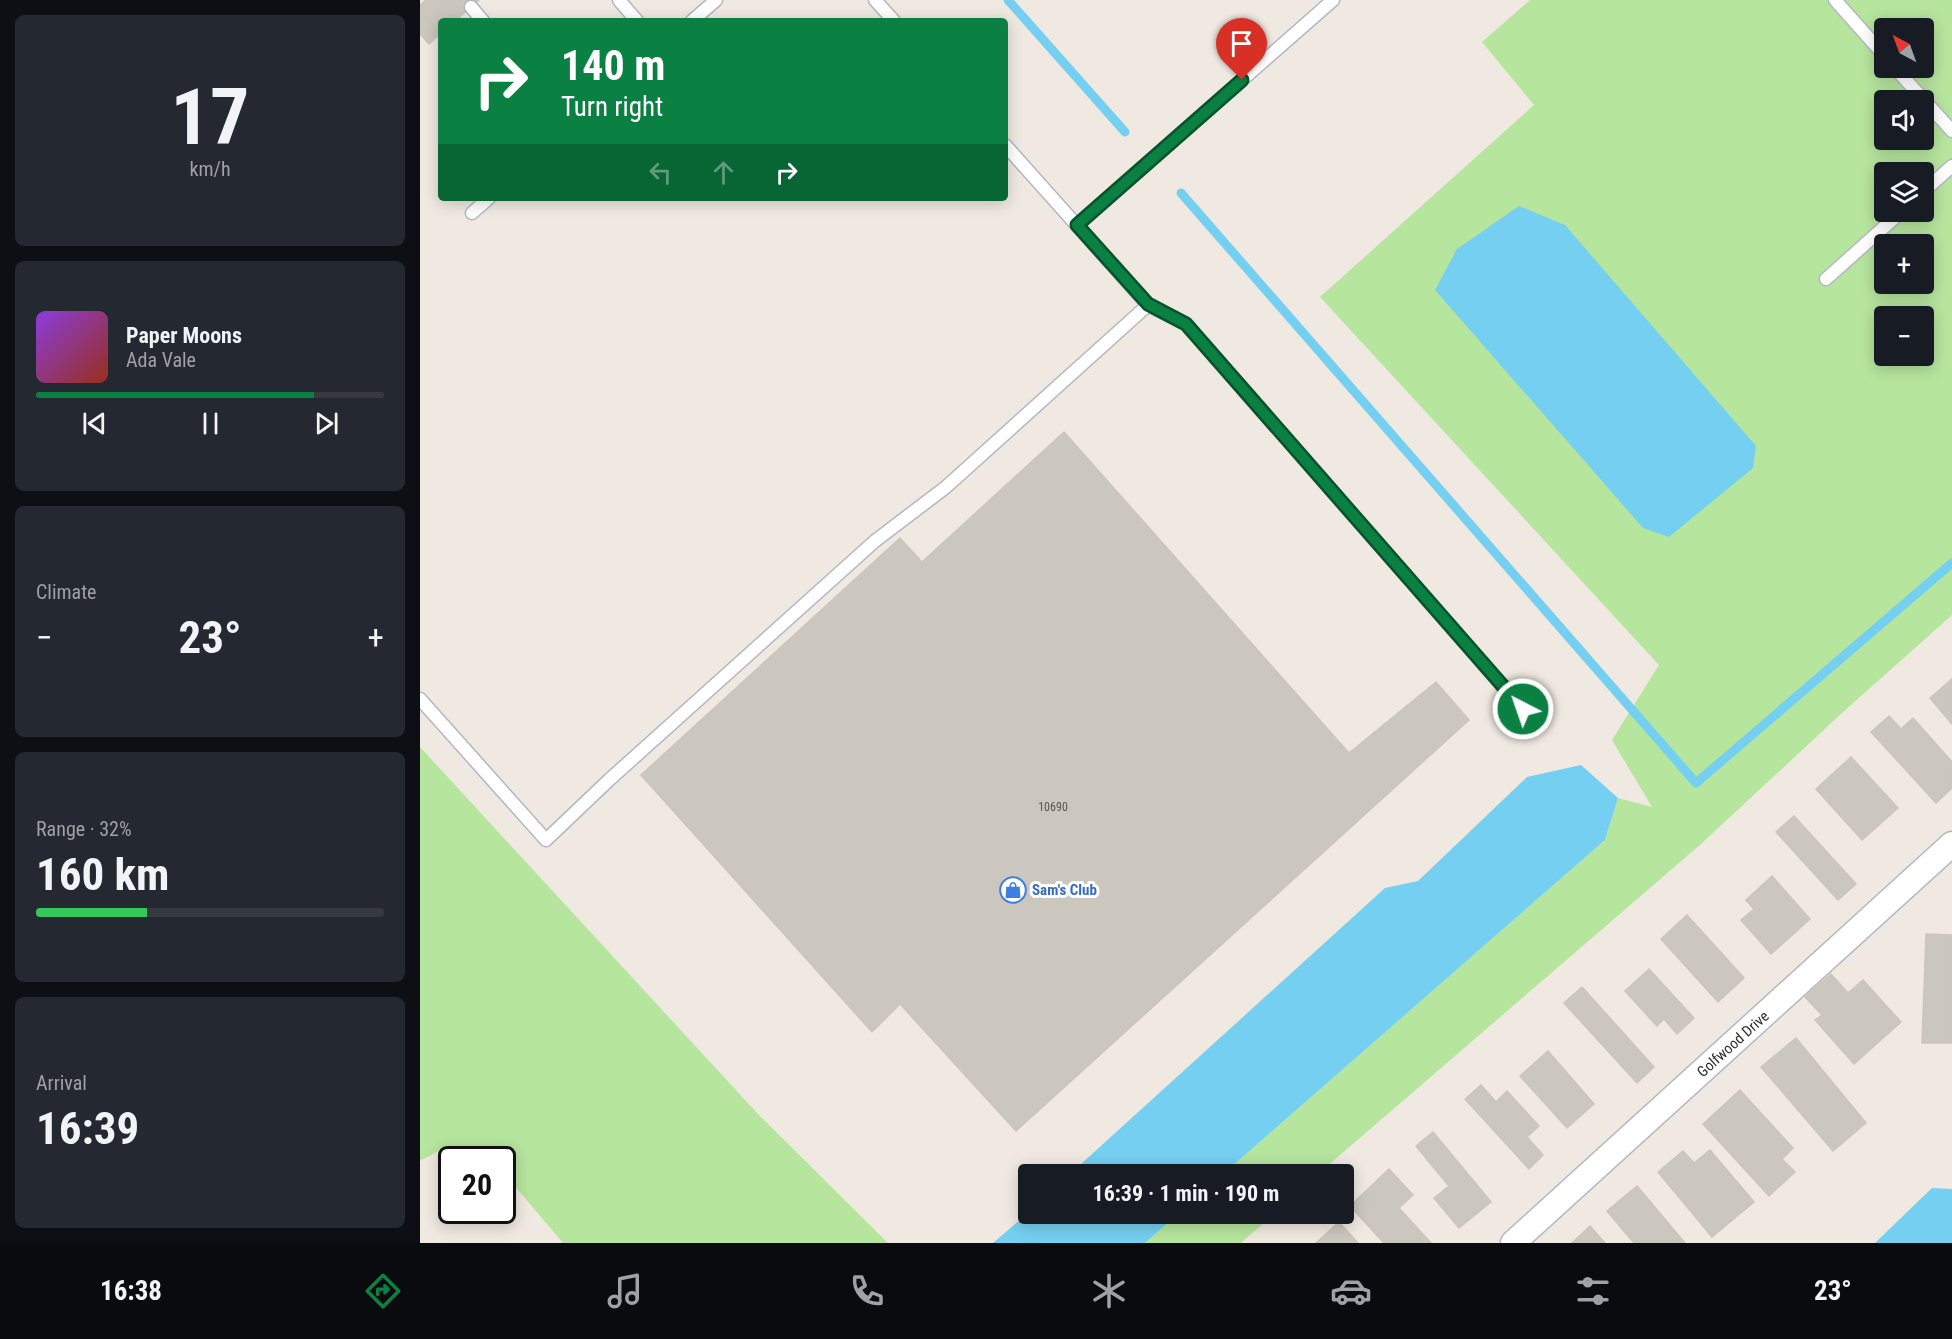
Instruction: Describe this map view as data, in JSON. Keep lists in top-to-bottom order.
{
  "streets": {
    "street": ["Golfwood Drive"]
  },
  "places": {
    "shop": ["Sam's Club"]
  },
  "house_numbers": ["10690"],
  "north": "top left",
  "page": {
    "tile": [
      ["17", "km/h"],
      "Climate",
      ["Range · 32%", "160 km"],
      ["Arrival", "16:39"]
    ],
    "map_buttons": ["+", "−"],
    "turn": ["140 m", "Turn right"],
    "song": ["Paper Moons", "Ada Vale"],
    "heat": ["−", "23°", "+"],
    "limit": "20",
    "trip": "16:39 · 1 min · 190 m",
    "tabs": ["16:38", "23°"]
  }
}
